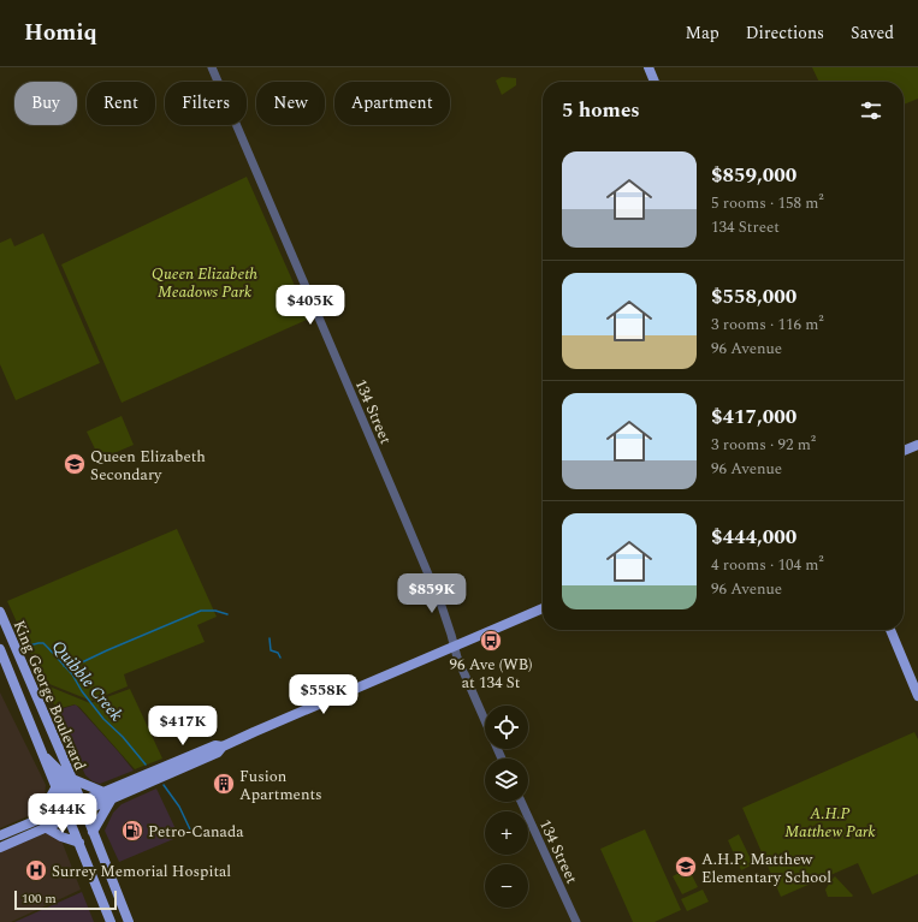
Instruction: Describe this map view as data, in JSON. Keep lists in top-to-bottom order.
{
  "streets": {
    "main road": ["King George Boulevard"],
    "street": ["134 Street"]
  },
  "water": ["Quibble Creek"],
  "parks": ["Queen Elizabeth Meadows Park", "A.H.P Matthew Park"],
  "places": {
    "school or university": ["Queen Elizabeth Secondary", "A.H.P. Matthew Elementary School"],
    "bus stop": ["96 Ave (WB) at 134 St"],
    "building": ["Fusion Apartments"],
    "fuel station": ["Petro-Canada"],
    "hospital": ["Surrey Memorial Hospital"]
  },
  "scale_bar": "100 m",
  "page": {
    "header": "Homiq",
    "nav": ["Map", "Directions", "Saved"],
    "chip": [
      "Buy",
      "Rent",
      "Filters",
      "New",
      "Apartment"
    ],
    "heading": "5 homes",
    "list": [
      {
        "name": "$859,000",
        "note": "5 rooms · 158 m² · 134 Street"
      },
      {
        "name": "$558,000",
        "note": "3 rooms · 116 m² · 96 Avenue"
      },
      {
        "name": "$417,000",
        "note": "3 rooms · 92 m² · 96 Avenue"
      },
      {
        "name": "$444,000",
        "note": "4 rooms · 104 m² · 96 Avenue"
      }
    ],
    "price": [
      "$405K",
      "$859K",
      "$558K",
      "$417K",
      "$444K"
    ],
    "map_buttons": ["+", "−"],
    "scale": "100 m"
  }
}
